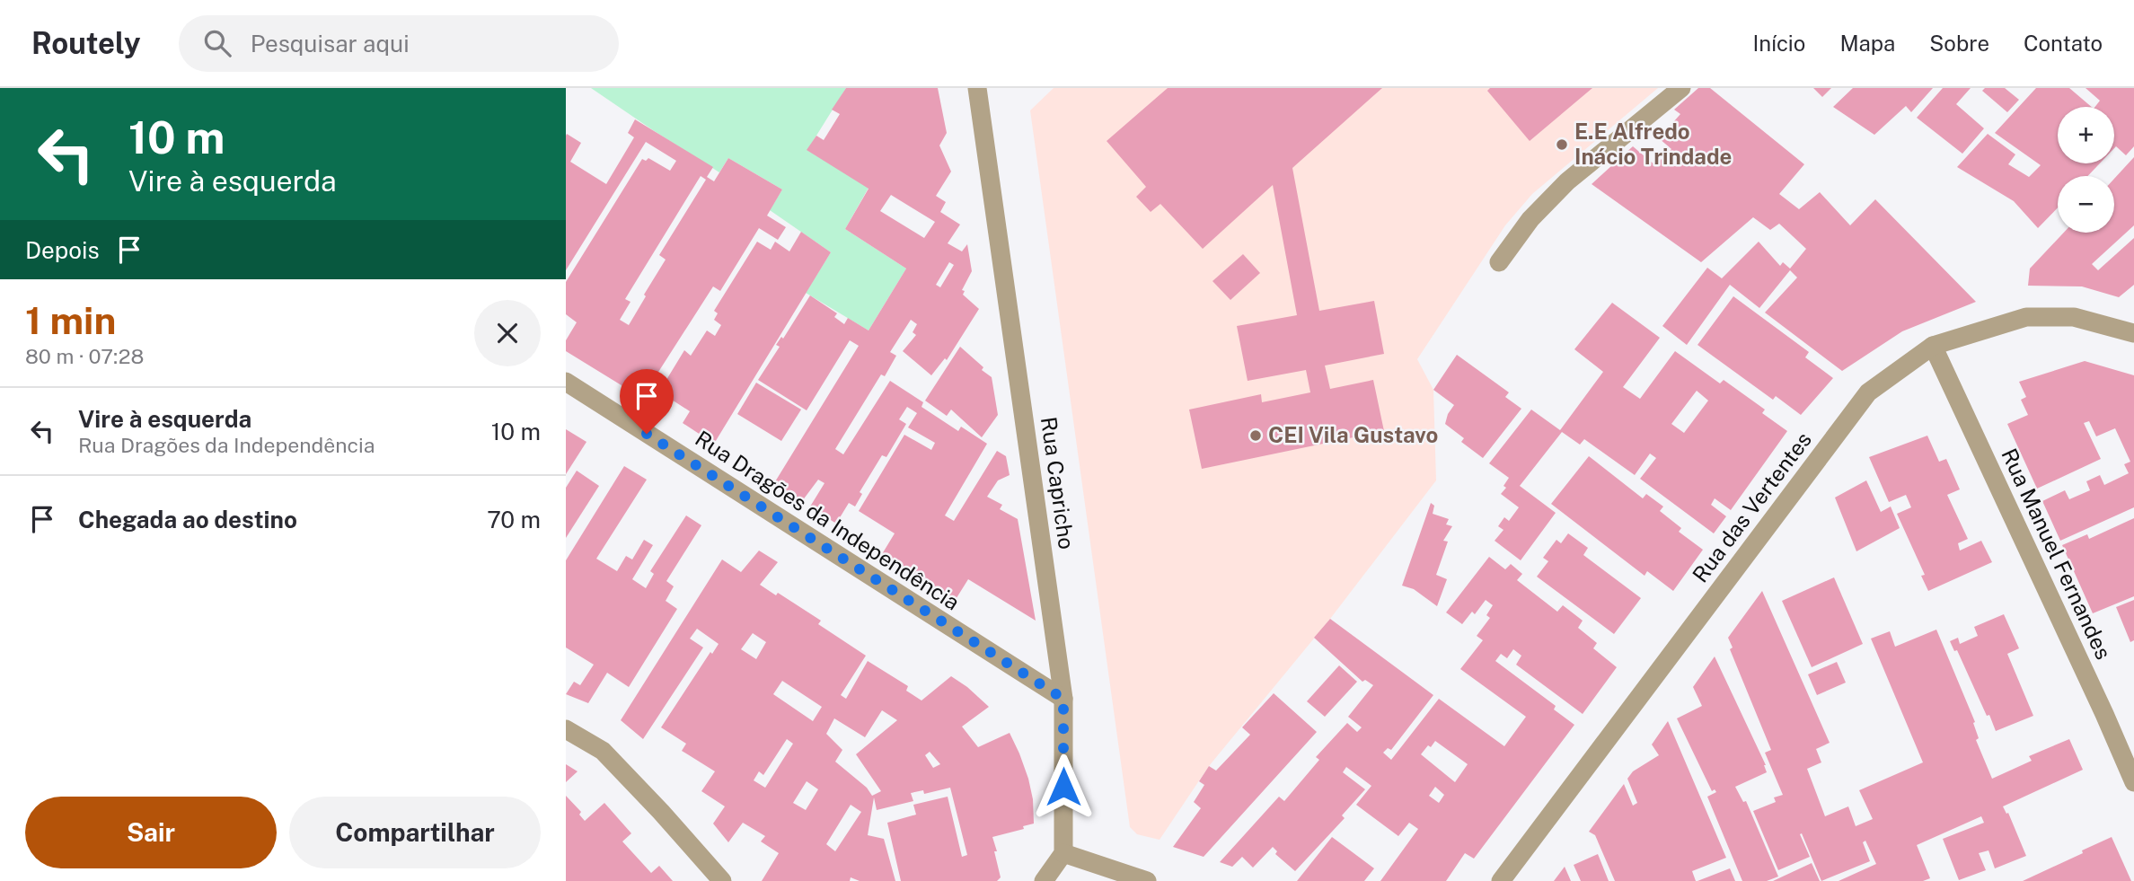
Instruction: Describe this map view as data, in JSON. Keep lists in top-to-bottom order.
{
  "streets": {
    "street": [
      "Rua Capricho",
      "Rua das Vertentes",
      "Rua Dragões da Independência",
      "Rua Manuel Fernandes"
    ]
  },
  "crossings": [
    ["Rua Capricho", "Rua Dragões da Independência"],
    ["Rua das Vertentes", "Rua Manuel Fernandes"]
  ],
  "places": ["E.E Alfredo Inácio Trindade", "CEI Vila Gustavo"],
  "page": {
    "header": "Routely",
    "search": "Pesquisar aqui",
    "nav": [
      "Início",
      "Mapa",
      "Sobre",
      "Contato"
    ],
    "turn": ["10 m", "Vire à esquerda"],
    "map_buttons": ["+", "−"],
    "then": "Depois",
    "heading": ["1 min", "80 m · 07:28"],
    "list": [
      {
        "name": "Vire à esquerda",
        "note": "Rua Dragões da Independência",
        "value": "10 m"
      },
      {
        "name": "Chegada ao destino",
        "value": "70 m"
      }
    ],
    "buttons": ["Sair", "Compartilhar"]
  }
}
